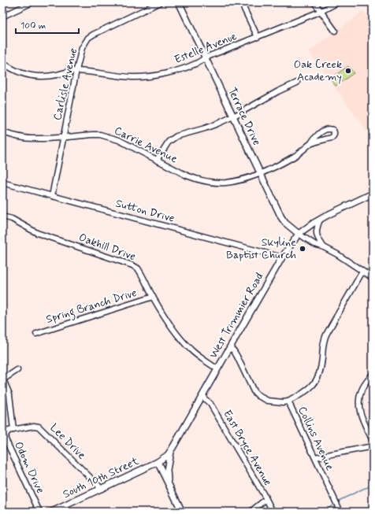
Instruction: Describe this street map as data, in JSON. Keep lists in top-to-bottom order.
{
  "streets": {
    "street": [
      "Estelle Avenue",
      "Carlisle Avenue",
      "Terrace Drive",
      "Carrie Avenue",
      "Sutton Drive",
      "Oakhill Drive",
      "Spring Branch Drive",
      "West Trimmier Road",
      "Collins Avenue",
      "Lee Drive",
      "East Bryce Avenue",
      "Odom Drive",
      "South 10th Street"
    ]
  },
  "crossings": [
    ["Estelle Avenue", "Carlisle Avenue"],
    ["Estelle Avenue", "Terrace Drive"],
    ["Carlisle Avenue", "Carrie Avenue"],
    ["Carlisle Avenue", "Sutton Drive"],
    ["Terrace Drive", "Carrie Avenue"],
    ["Terrace Drive", "West Trimmier Road"],
    ["Sutton Drive", "West Trimmier Road"],
    ["Oakhill Drive", "Spring Branch Drive"],
    ["Oakhill Drive", "West Trimmier Road"],
    ["West Trimmier Road", "Collins Avenue"],
    ["West Trimmier Road", "East Bryce Avenue"],
    ["West Trimmier Road", "South 10th Street"],
    ["Lee Drive", "Odom Drive"],
    ["Lee Drive", "South 10th Street"]
  ],
  "places": ["Oak Creek Academy", "Skyline Baptist Church"],
  "scale_bar": "100 m"
}
